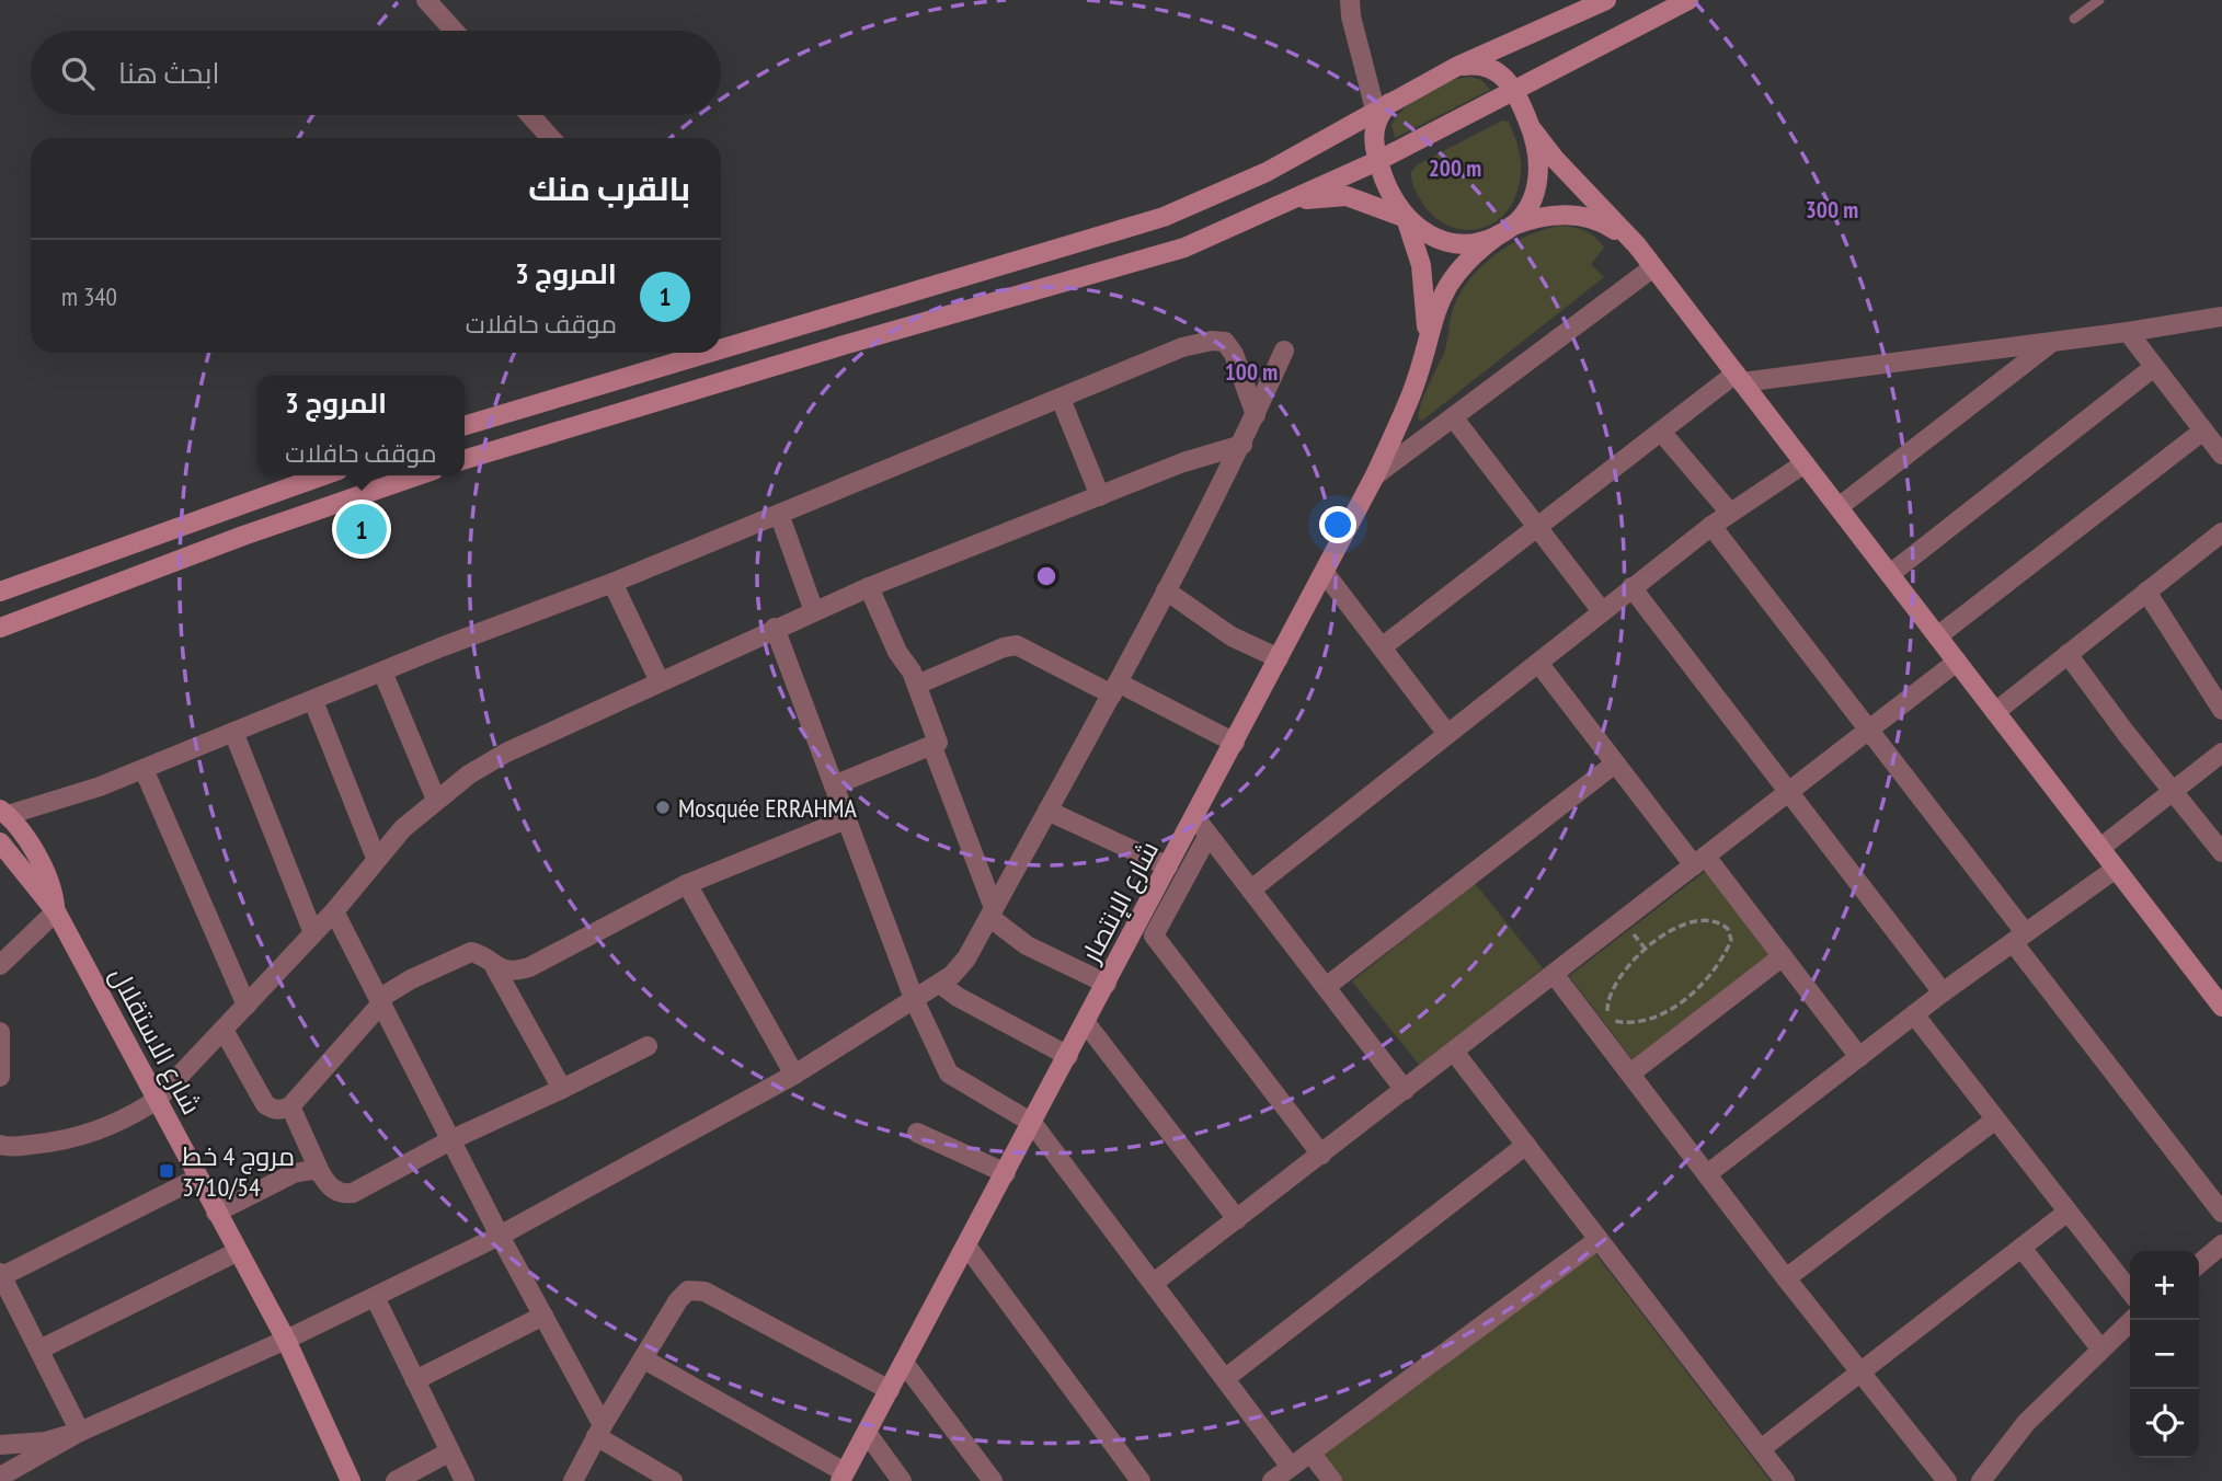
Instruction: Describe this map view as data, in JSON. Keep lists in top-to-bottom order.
{
  "streets": {
    "main road": ["شارع الإنتصار", "شارع الاستقلال"]
  },
  "places": {
    "other": ["Mosquée ERRAHMA"],
    "transit": ["مروج 4 خط 3710/54"]
  },
  "page": {
    "search": "ابحث هنا",
    "heading": "بالقرب منك",
    "list": [
      {
        "mark": "1",
        "name": "المروج 3",
        "note": "موقف حافلات",
        "value": "340 m"
      }
    ],
    "popup": ["المروج 3", "موقف حافلات"],
    "pins": "1",
    "map_buttons": ["+", "−"]
  },
  "rings": ["200 m", "300 m", "100 m"]
}
